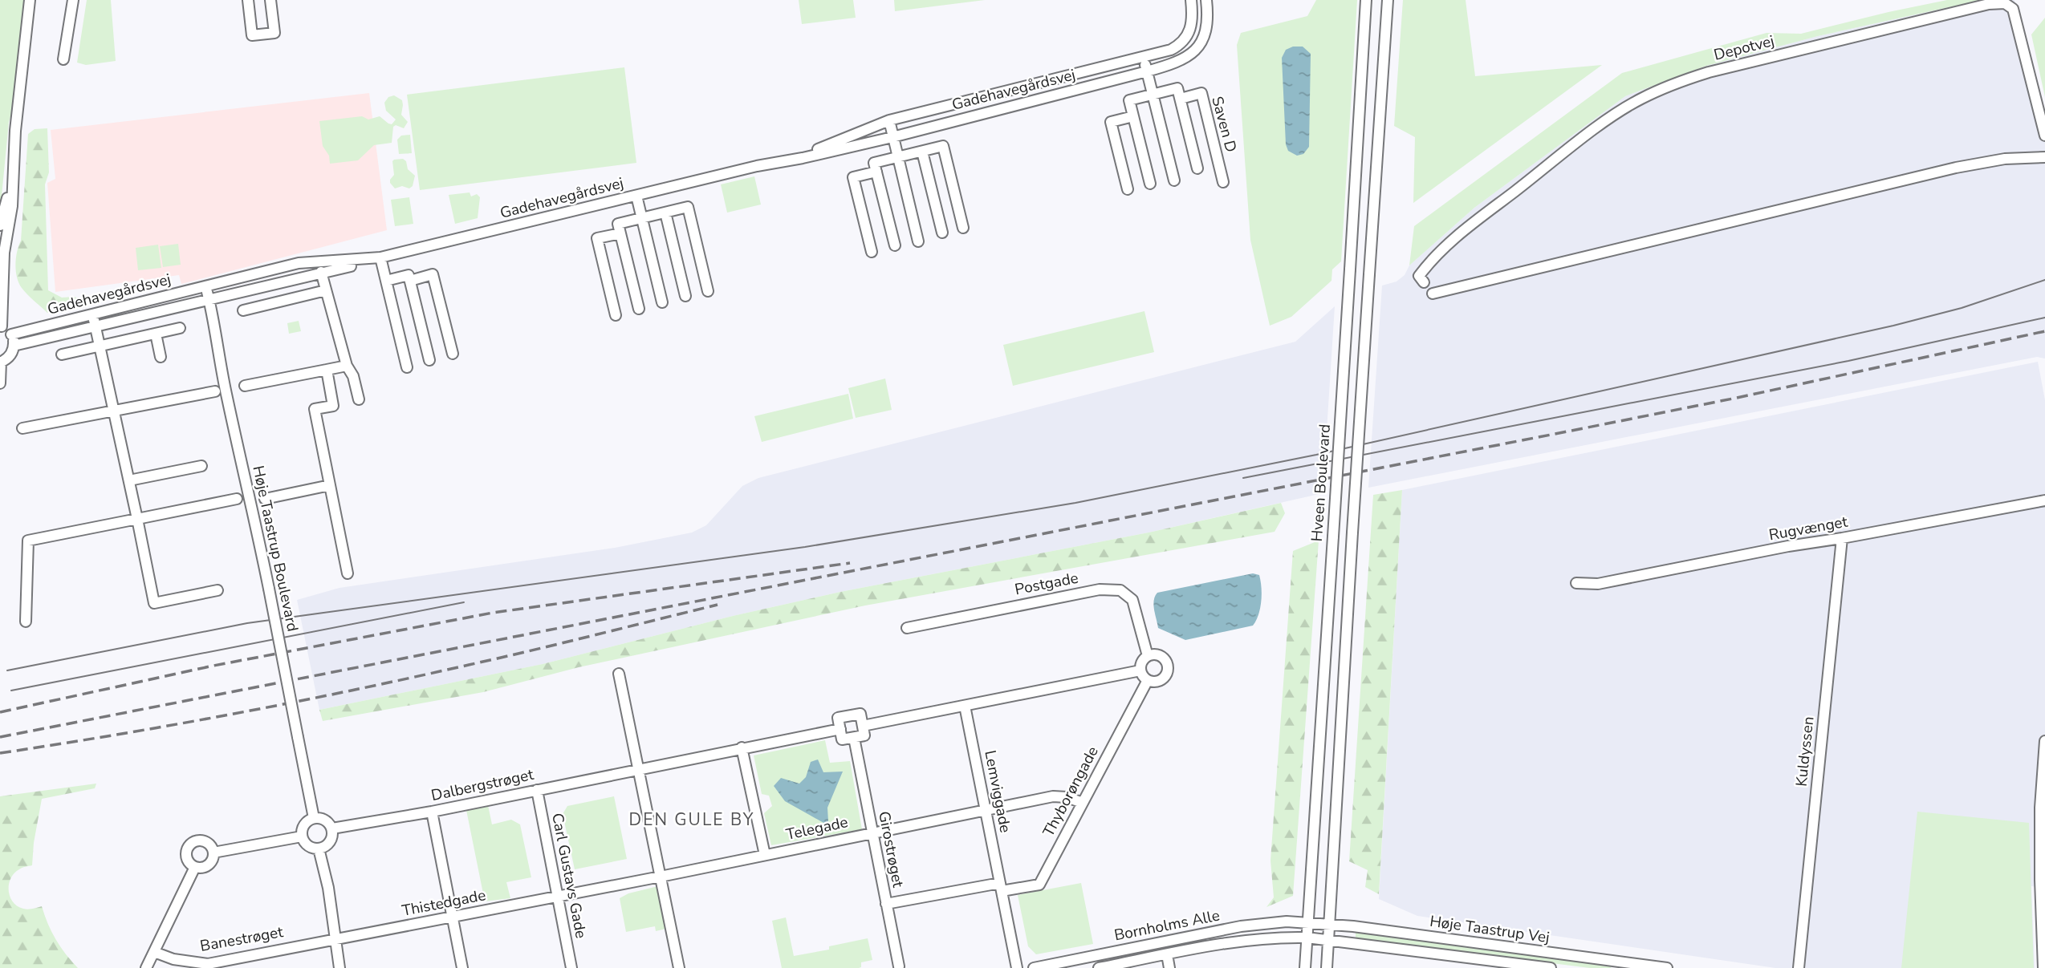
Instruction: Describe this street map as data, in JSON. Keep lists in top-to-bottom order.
{
  "streets": {
    "street": [
      "Depotvej",
      "Gadehavegårdsvej",
      "Saven D",
      "Hveen Boulevard",
      "Rugvænget",
      "Høje Taastrup Boulevard",
      "Postgade",
      "Kuldyssen",
      "Dalbergstrøget",
      "Lemviggade",
      "Thyborøngade",
      "Telegade",
      "Girostrøget",
      "Carl Gustavs Gade",
      "Thistedgade",
      "Bornholms Alle",
      "Høje Taastrup Vej",
      "Banestrøget"
    ]
  },
  "crossings": [
    ["Gadehavegårdsvej", "Høje Taastrup Boulevard"],
    ["Hveen Boulevard", "Bornholms Alle"],
    ["Hveen Boulevard", "Høje Taastrup Vej"],
    ["Rugvænget", "Kuldyssen"],
    ["Høje Taastrup Boulevard", "Dalbergstrøget"],
    ["Postgade", "Thyborøngade"],
    ["Dalbergstrøget", "Carl Gustavs Gade"],
    ["Lemviggade", "Thyborøngade"],
    ["Lemviggade", "Telegade"],
    ["Thyborøngade", "Telegade"],
    ["Telegade", "Girostrøget"],
    ["Telegade", "Carl Gustavs Gade"],
    ["Telegade", "Thistedgade"],
    ["Carl Gustavs Gade", "Thistedgade"],
    ["Thistedgade", "Banestrøget"],
    ["Bornholms Alle", "Høje Taastrup Vej"]
  ],
  "districts": ["DEN GULE BY"]
}
